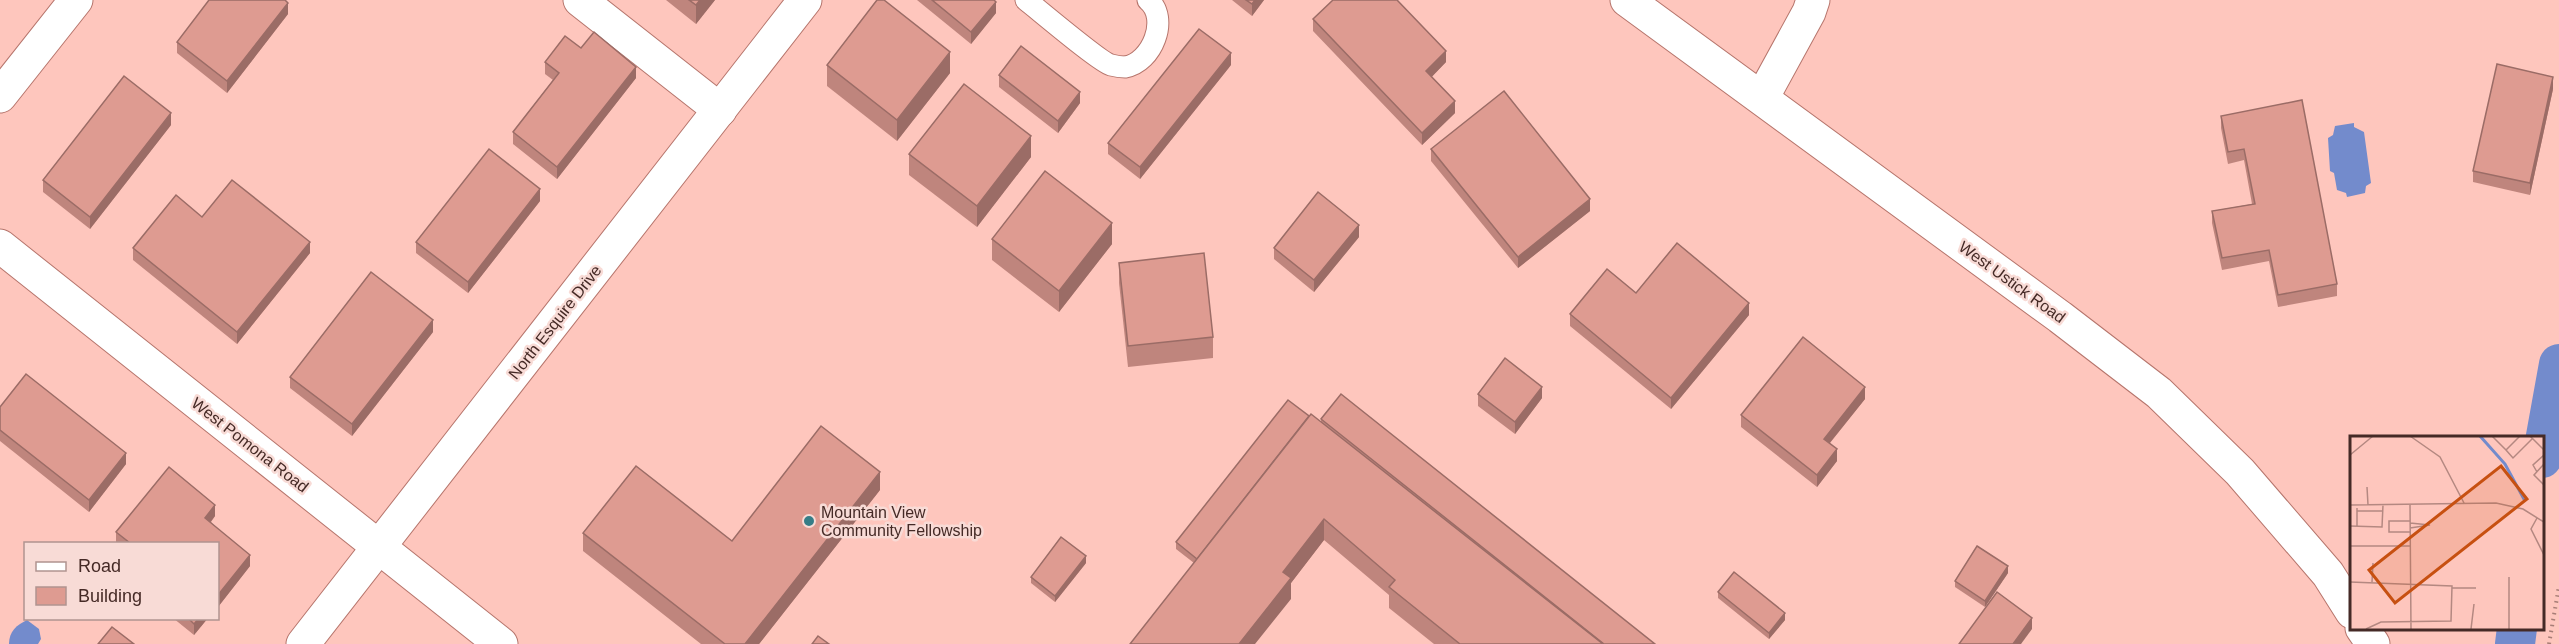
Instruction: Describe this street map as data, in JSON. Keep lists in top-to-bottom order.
{
  "streets": {
    "street": ["West Ustick Road", "North Esquire Drive", "West Pomona Road"]
  },
  "crossings": [
    ["North Esquire Drive", "West Pomona Road"]
  ],
  "places": ["Mountain View Community Fellowship"],
  "legend": ["Road", "Building"]
}
